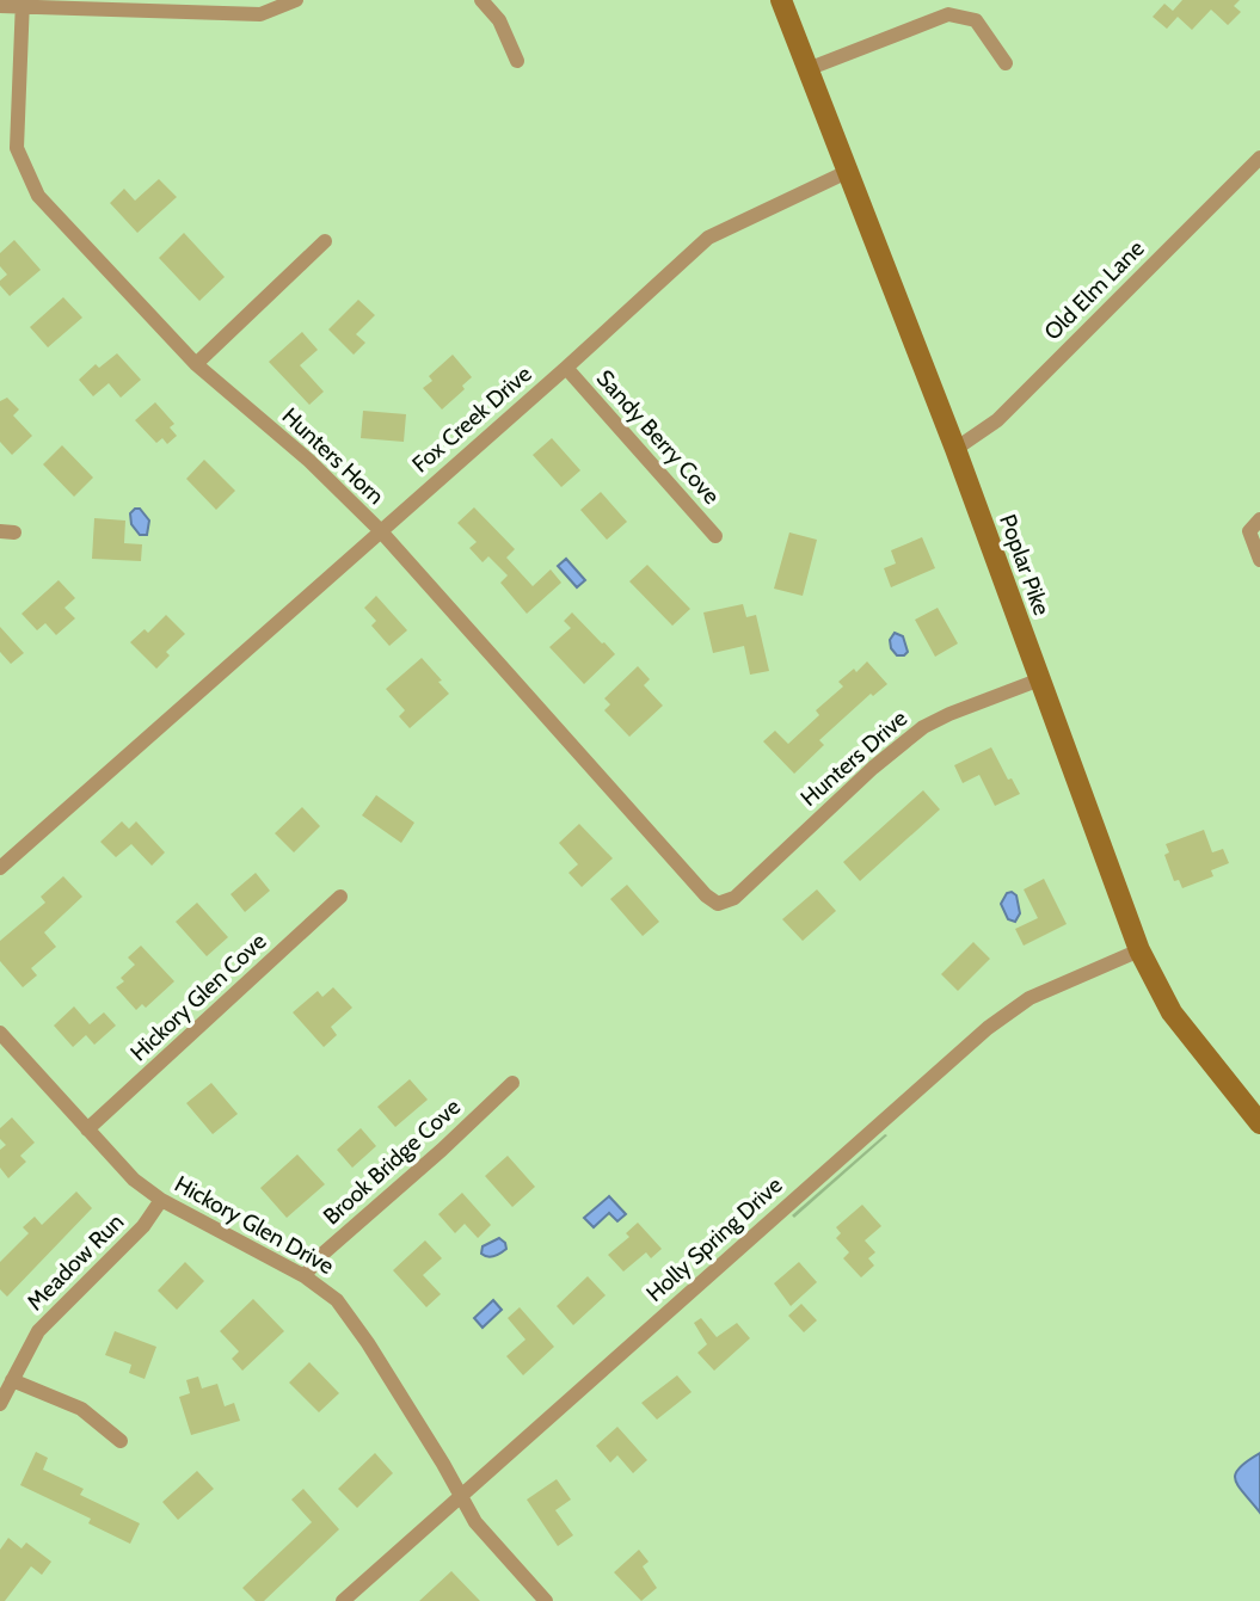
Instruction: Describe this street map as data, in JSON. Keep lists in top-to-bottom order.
{
  "streets": {
    "main road": ["Poplar Pike"],
    "street": [
      "Old Elm Lane",
      "Fox Creek Drive",
      "Sandy Berry Cove",
      "Hunters Horn",
      "Hunters Drive",
      "Hickory Glen Cove",
      "Brook Bridge Cove",
      "Hickory Glen Drive",
      "Holly Spring Drive",
      "Meadow Run"
    ]
  },
  "crossings": [
    ["Old Elm Lane", "Poplar Pike"],
    ["Fox Creek Drive", "Sandy Berry Cove"],
    ["Fox Creek Drive", "Hunters Horn"],
    ["Fox Creek Drive", "Poplar Pike"],
    ["Hunters Horn", "Hunters Drive"],
    ["Poplar Pike", "Hunters Drive"],
    ["Poplar Pike", "Holly Spring Drive"],
    ["Hickory Glen Cove", "Hickory Glen Drive"],
    ["Brook Bridge Cove", "Hickory Glen Drive"],
    ["Hickory Glen Drive", "Holly Spring Drive"],
    ["Hickory Glen Drive", "Meadow Run"]
  ]
}
